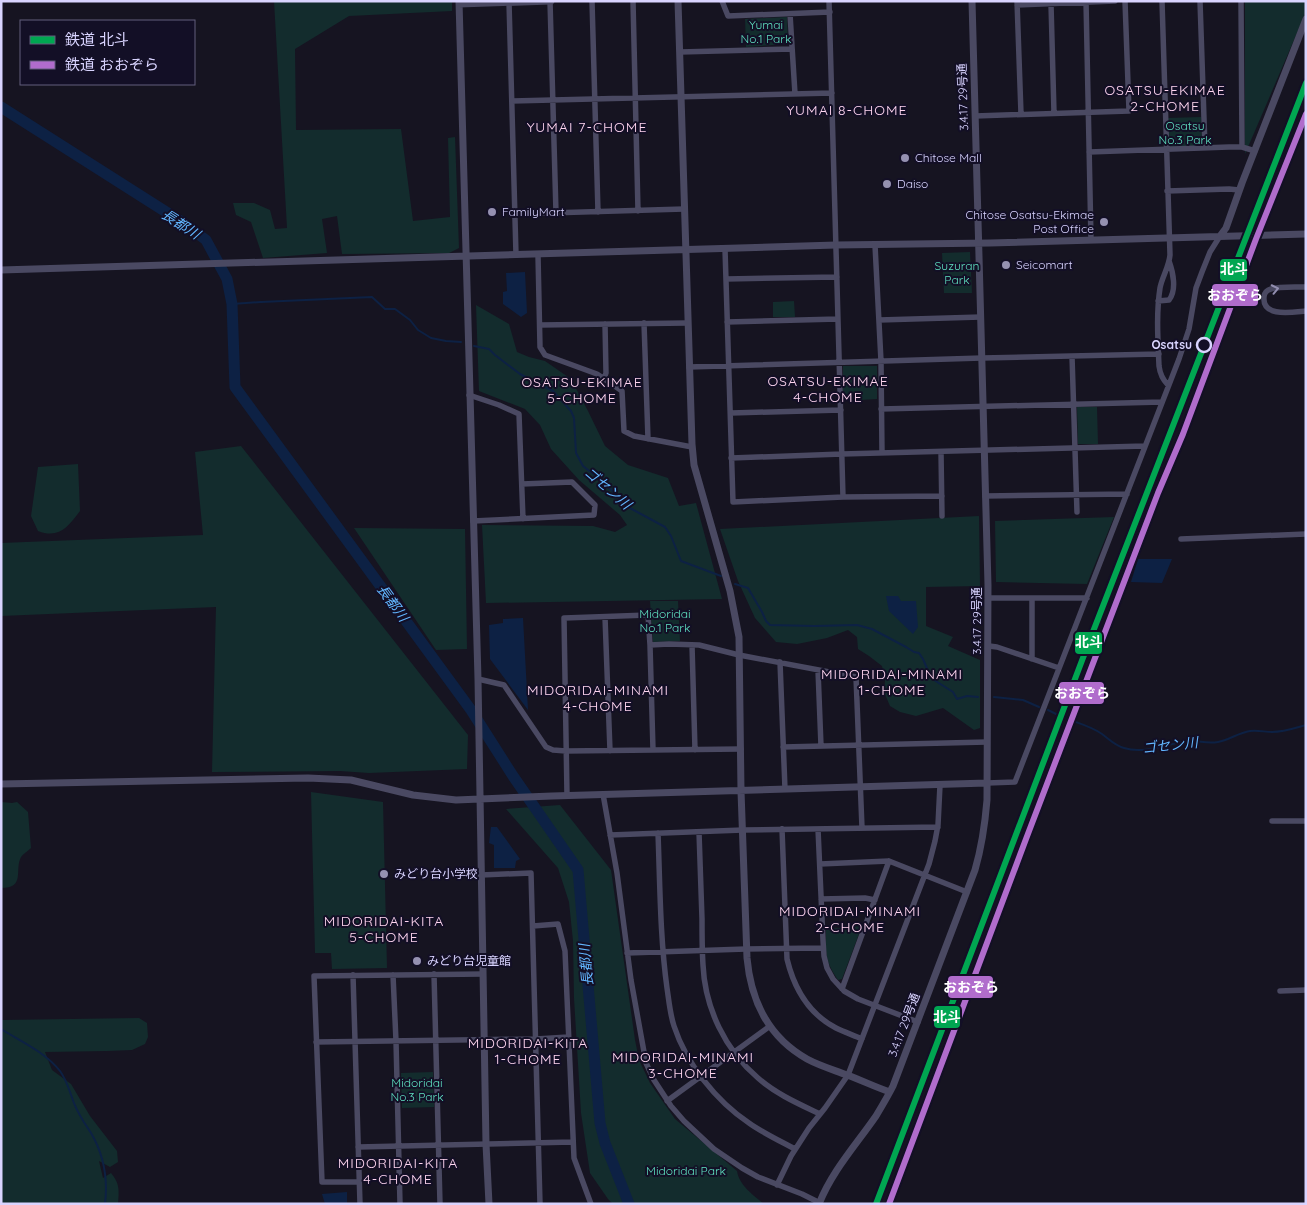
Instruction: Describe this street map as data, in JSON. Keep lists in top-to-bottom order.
{
  "streets": {
    "street": ["3.4.17 29号通"]
  },
  "districts": [
    "OSATSU-EKIMAE 2-CHOME",
    "YUMAI 8-CHOME",
    "YUMAI 7-CHOME",
    "OSATSU-EKIMAE 4-CHOME",
    "OSATSU-EKIMAE 5-CHOME",
    "MIDORIDAI-MINAMI 1-CHOME",
    "MIDORIDAI-MINAMI 4-CHOME",
    "MIDORIDAI-MINAMI 2-CHOME",
    "MIDORIDAI-KITA 5-CHOME",
    "MIDORIDAI-KITA 1-CHOME",
    "MIDORIDAI-MINAMI 3-CHOME",
    "MIDORIDAI-KITA 4-CHOME"
  ],
  "water": ["長都川", "ゴセン川"],
  "parks": [
    "Yumai No.1 Park",
    "Osatsu No.3 Park",
    "Suzuran Park",
    "Midoridai No.1 Park",
    "Midoridai No.3 Park",
    "Midoridai Park"
  ],
  "places": [
    "Chitose Mall",
    "Daiso",
    "FamilyMart",
    "Chitose Osatsu-Ekimae Post Office",
    "Seicomart",
    "Osatsu",
    "みどり台小学校",
    "みどり台児童館"
  ],
  "lines": ["rail line 北斗", "rail line おおぞら"],
  "legend": ["鉄道 北斗", "鉄道 おおぞら"]
}
